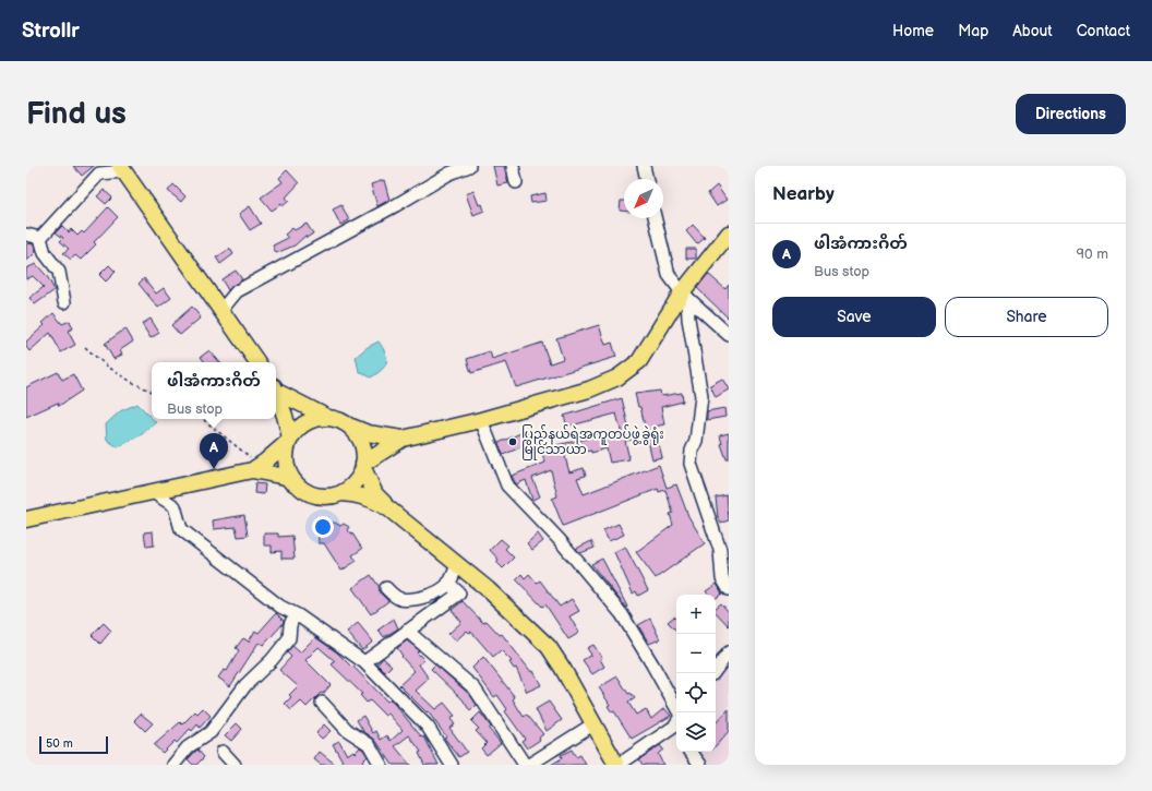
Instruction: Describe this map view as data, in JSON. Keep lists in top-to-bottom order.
{
  "places": ["ပြည်နယ်ရဲအကူတပ်ဖွဲ့ခွဲရုံး မြိုင်သာယာ"],
  "scale_bar": "50 m",
  "north": "bottom left",
  "page": {
    "header": "Strollr",
    "nav": [
      "Home",
      "Map",
      "About",
      "Contact"
    ],
    "buttons": [
      "Directions",
      ["Save", "Share"]
    ],
    "title": "Find us",
    "heading": "Nearby",
    "list": [
      {
        "mark": "A",
        "name": "ဖါအံကားဂိတ်",
        "note": "Bus stop",
        "value": "90 m"
      }
    ],
    "popup": ["ဖါအံကားဂိတ်", "Bus stop"],
    "pins": "A",
    "map_buttons": ["+", "−"],
    "scale": "50 m"
  }
}
